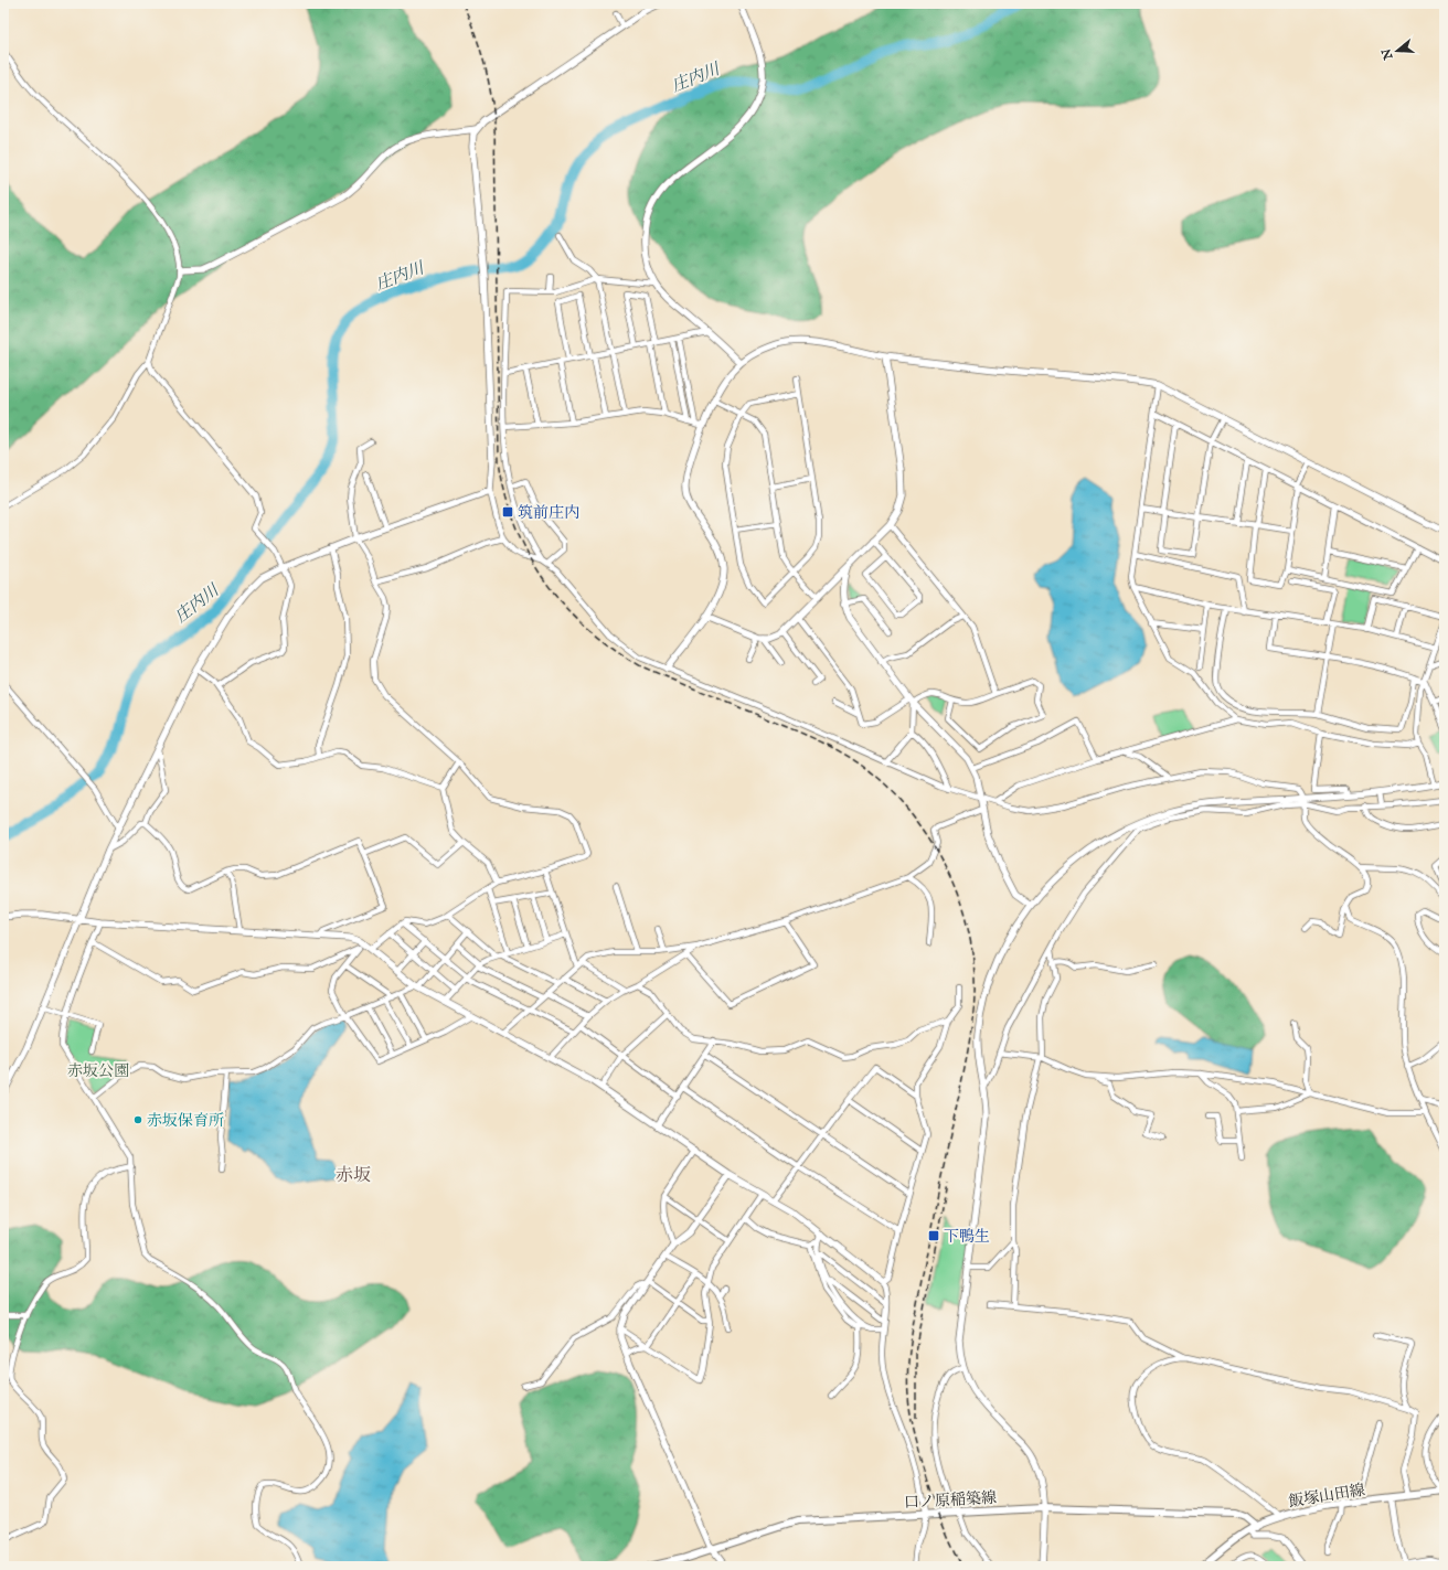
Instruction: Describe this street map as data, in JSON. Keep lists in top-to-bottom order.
{
  "streets": {
    "main road": ["飯塚山田線", "口ノ原稲築線"]
  },
  "crossings": [
    ["飯塚山田線", "口ノ原稲築線"]
  ],
  "districts": ["赤坂"],
  "water": ["庄内川"],
  "parks": ["赤坂公園"],
  "places": {
    "transit": ["筑前庄内", "下鴨生"],
    "other": ["赤坂保育所"]
  },
  "north": "left"
}
